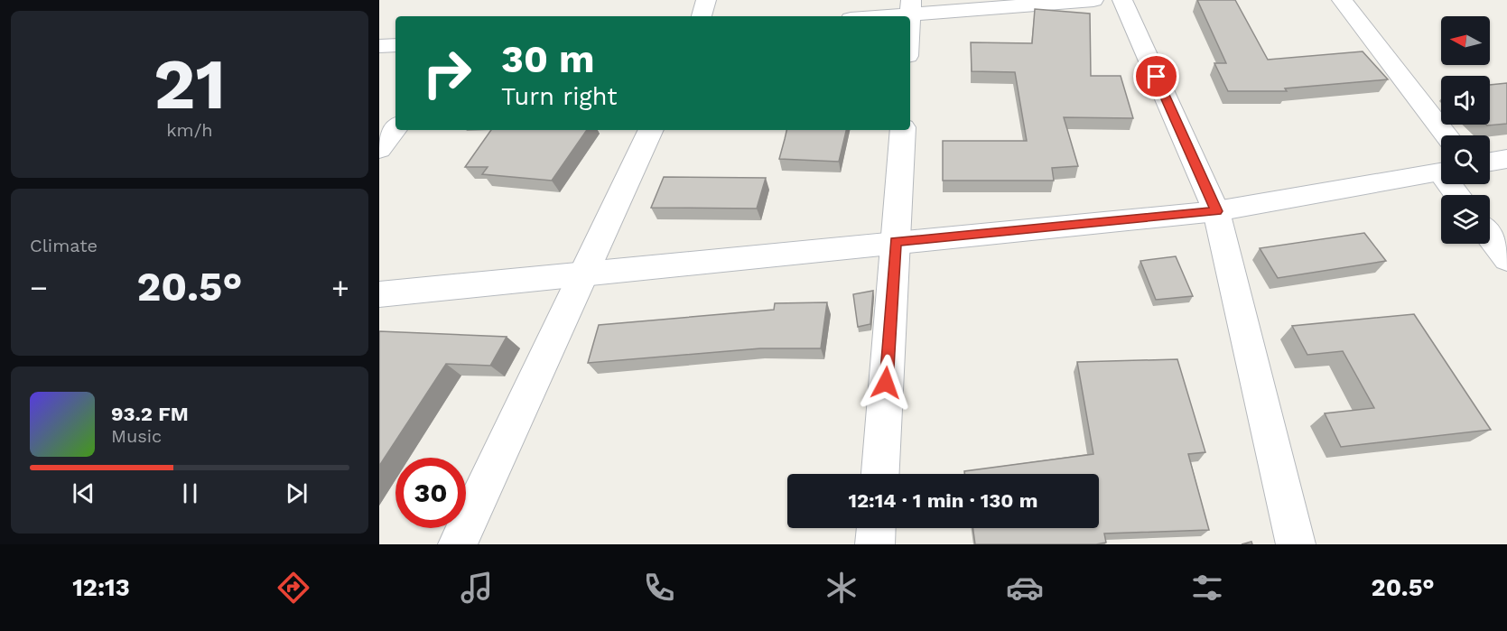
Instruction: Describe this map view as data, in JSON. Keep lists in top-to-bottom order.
{
  "north": "left",
  "page": {
    "tile": [
      ["21", "km/h"],
      "Climate"
    ],
    "turn": ["30 m", "Turn right"],
    "heat": ["−", "20.5°", "+"],
    "song": ["93.2 FM", "Music"],
    "limit": "30",
    "trip": "12:14 · 1 min · 130 m",
    "tabs": ["12:13", "20.5°"]
  }
}
